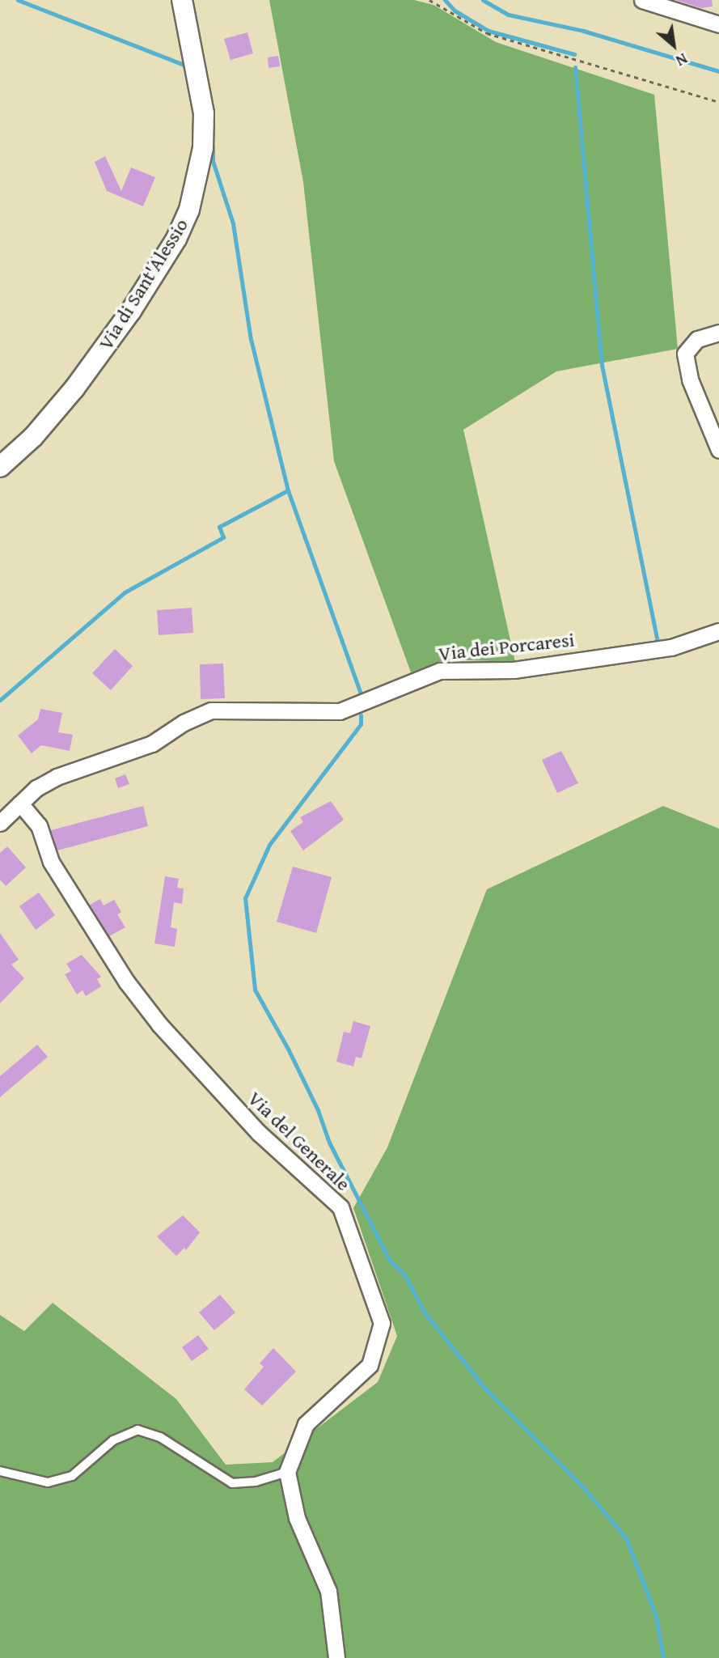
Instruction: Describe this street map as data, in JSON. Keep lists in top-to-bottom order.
{
  "streets": {
    "street": ["Via di Sant'Alessio", "Via dei Porcaresi", "Via del Generale"]
  },
  "crossings": [
    ["Via dei Porcaresi", "Via del Generale"]
  ],
  "north": "bottom right"
}
